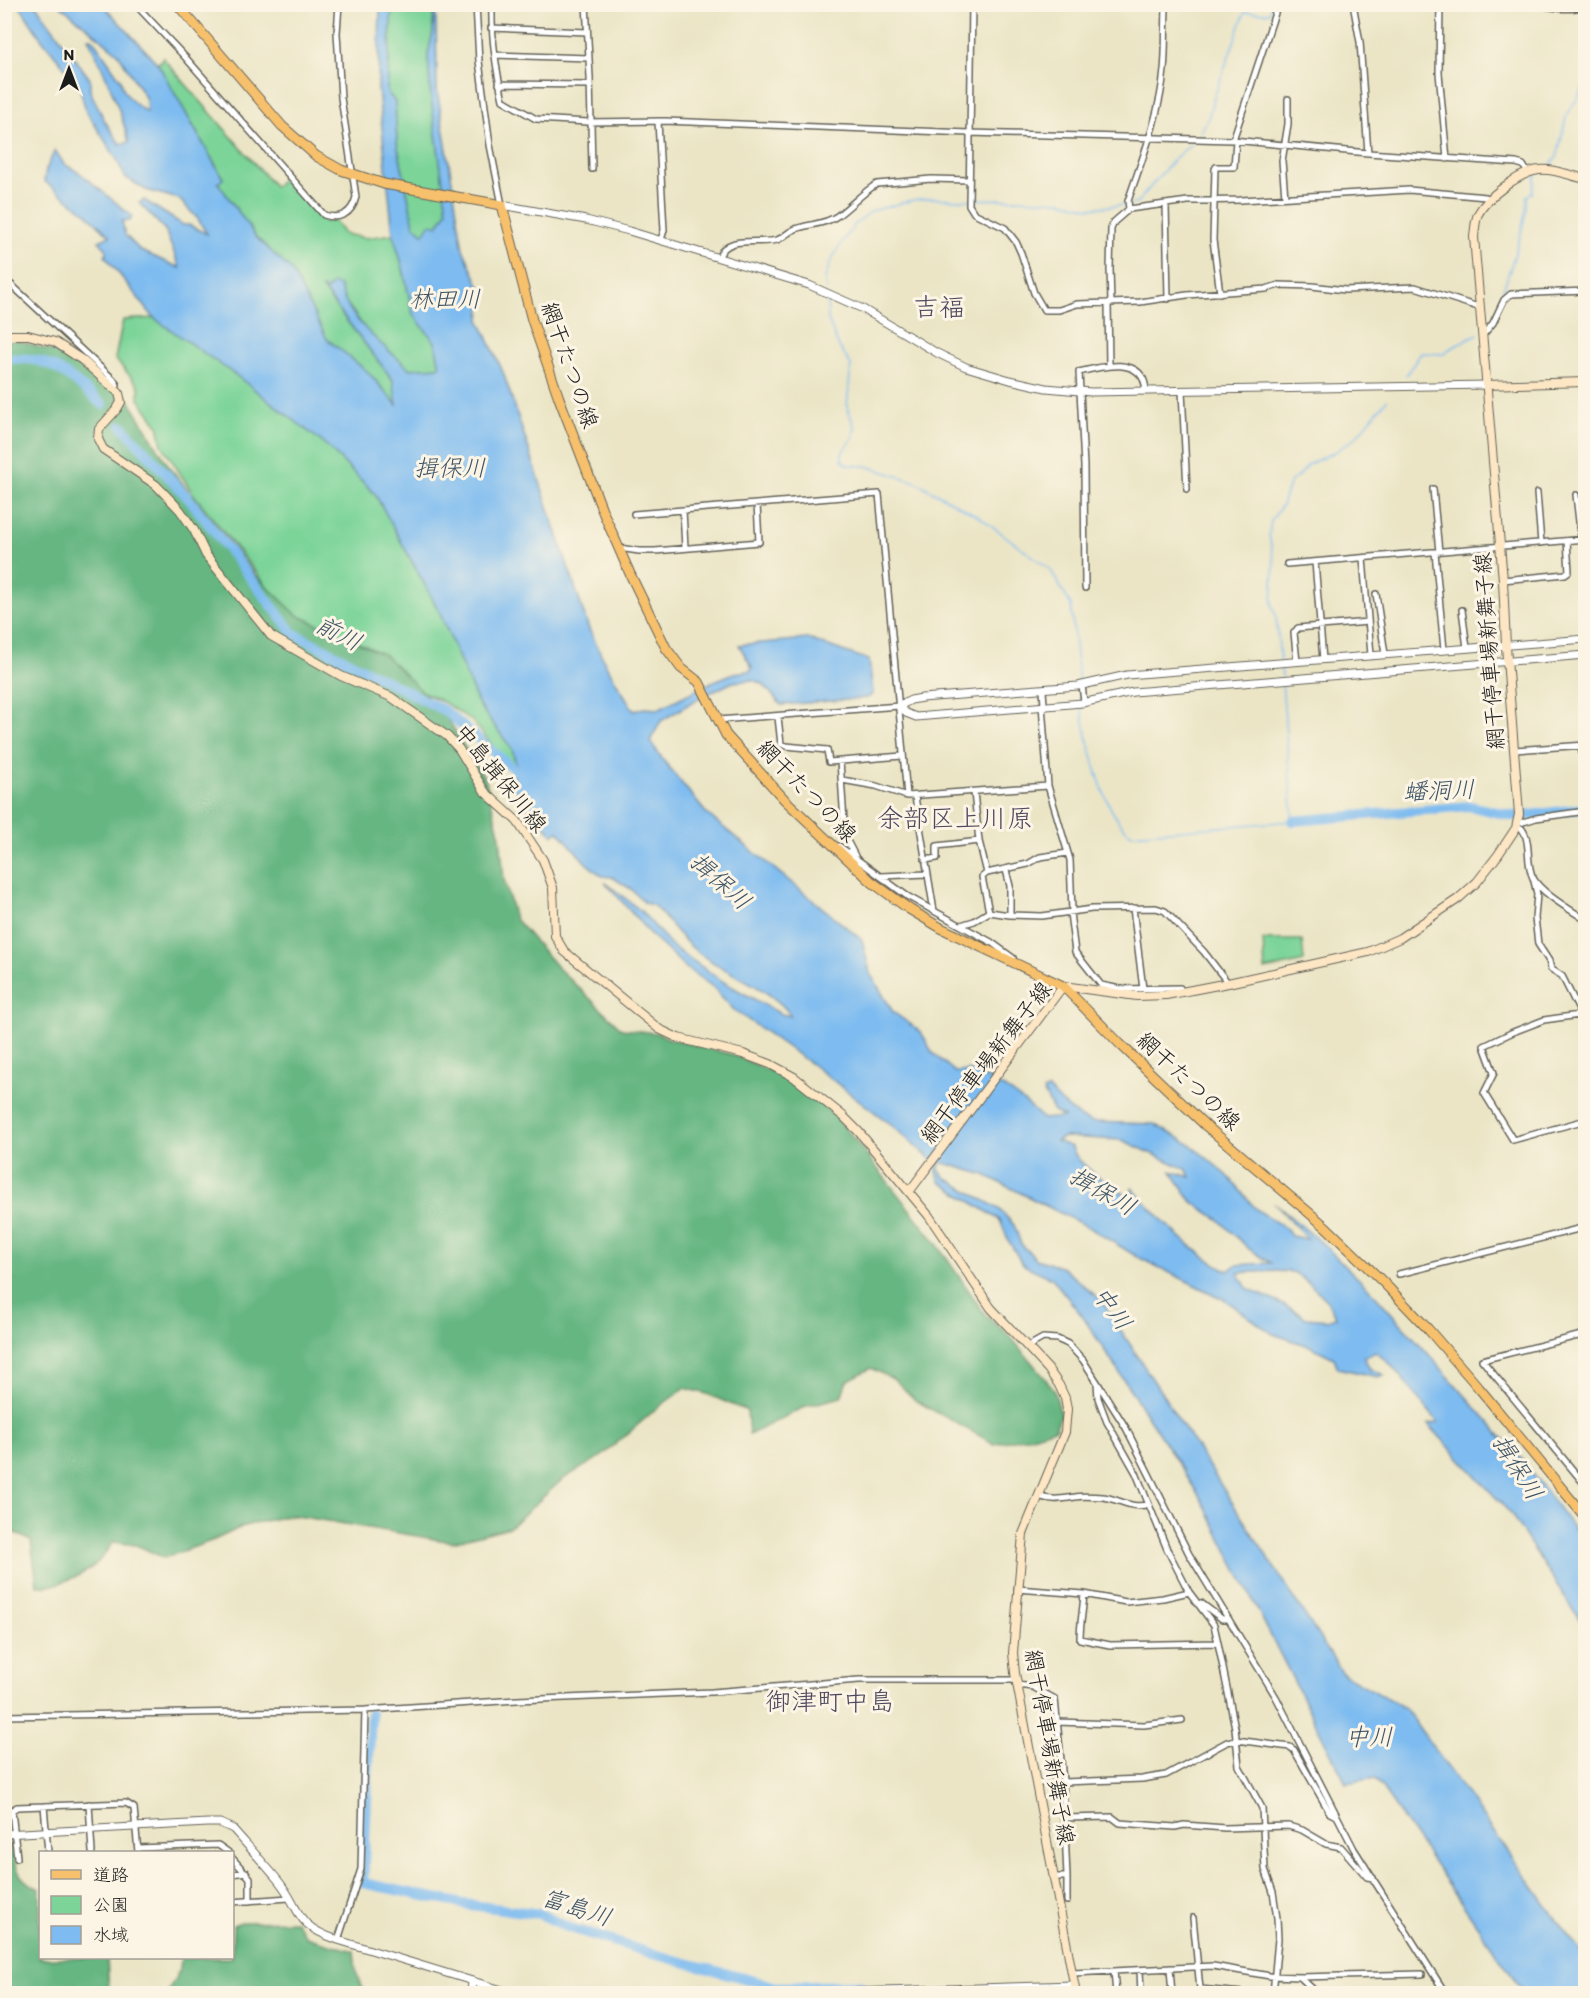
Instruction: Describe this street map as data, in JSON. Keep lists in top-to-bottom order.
{
  "streets": {
    "main road": ["網干たつの線", "網干停車場新舞子線", "中島揖保川線"]
  },
  "crossings": [
    ["網干たつの線", "網干停車場新舞子線"],
    ["網干停車場新舞子線", "中島揖保川線"]
  ],
  "districts": ["吉福", "余部区上川原", "御津町中島"],
  "water": [
    "林田川",
    "揖保川",
    "前川",
    "蟠洞川",
    "中川",
    "富島川"
  ],
  "legend": ["道路", "公園", "水域"],
  "north": "top"
}
